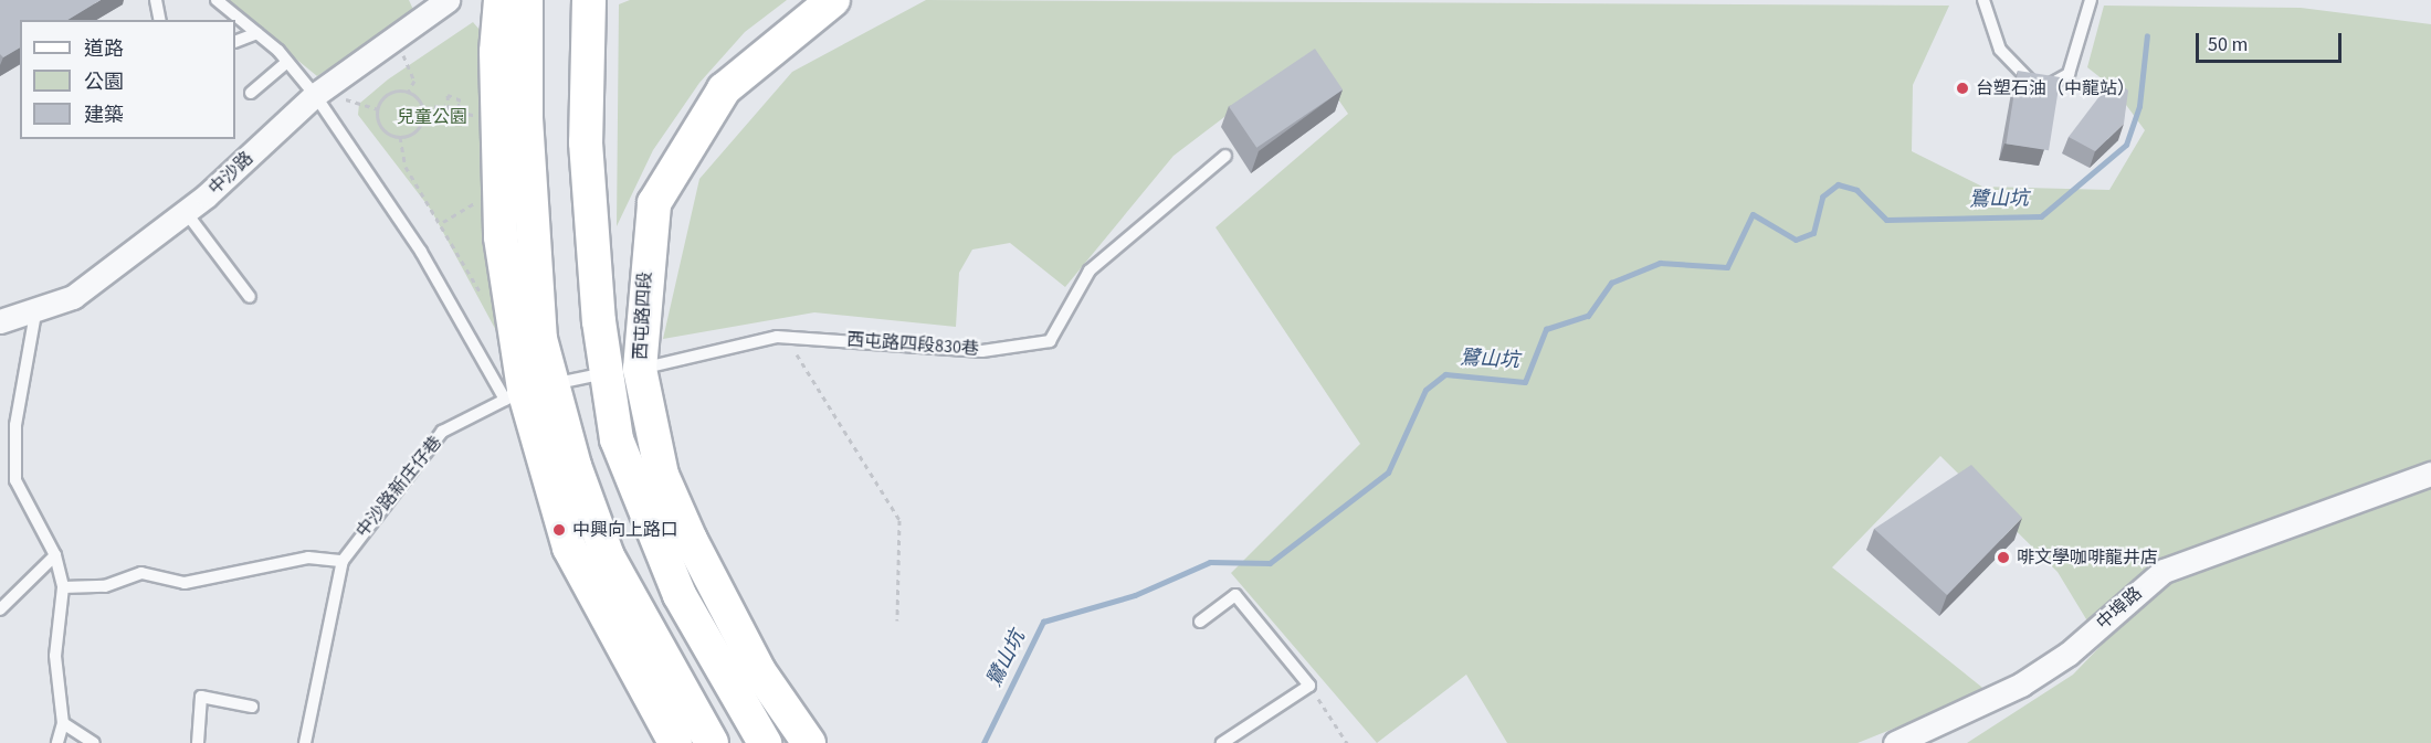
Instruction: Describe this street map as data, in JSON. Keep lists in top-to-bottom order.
{
  "streets": {
    "street": ["中沙路", "西屯路四段", "中埠路"],
    "lane": ["西屯路四段830巷", "中沙路新庄仔巷"]
  },
  "crossings": [
    ["西屯路四段", "西屯路四段830巷"],
    ["西屯路四段", "中沙路新庄仔巷"],
    ["西屯路四段830巷", "中沙路新庄仔巷"]
  ],
  "water": ["鷺山坑"],
  "parks": ["兒童公園"],
  "places": ["台塑石油（中龍站）", "中興向上路口", "啡文學咖啡龍井店"],
  "legend": ["道路", "公園", "建築"],
  "scale_bar": "50 m"
}
